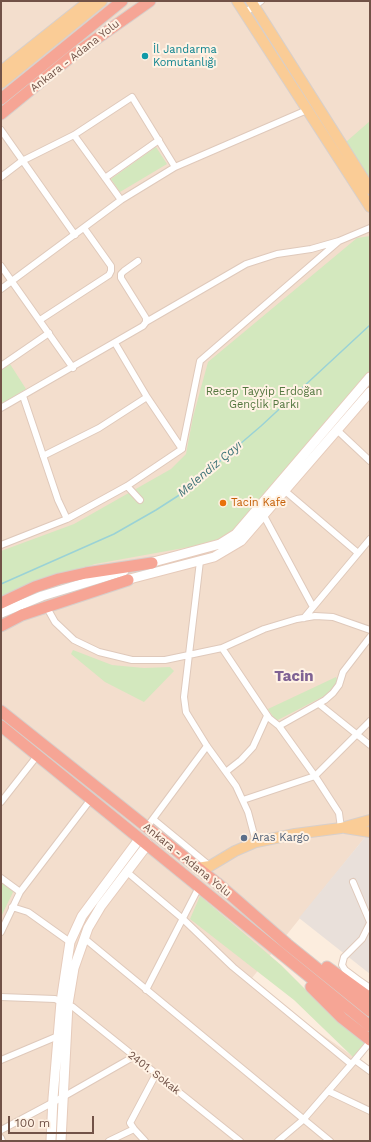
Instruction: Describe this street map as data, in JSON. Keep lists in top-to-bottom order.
{
  "streets": {
    "highway": ["Ankara - Adana Yolu"],
    "street": ["2401. Sokak"]
  },
  "districts": ["Tacin"],
  "water": ["Melendiz Çayı"],
  "parks": ["Recep Tayyip Erdoğan Gençlik Parkı"],
  "places": ["İl Jandarma Komutanlığı", "Tacin Kafe", "Aras Kargo"],
  "scale_bar": "100 m"
}
